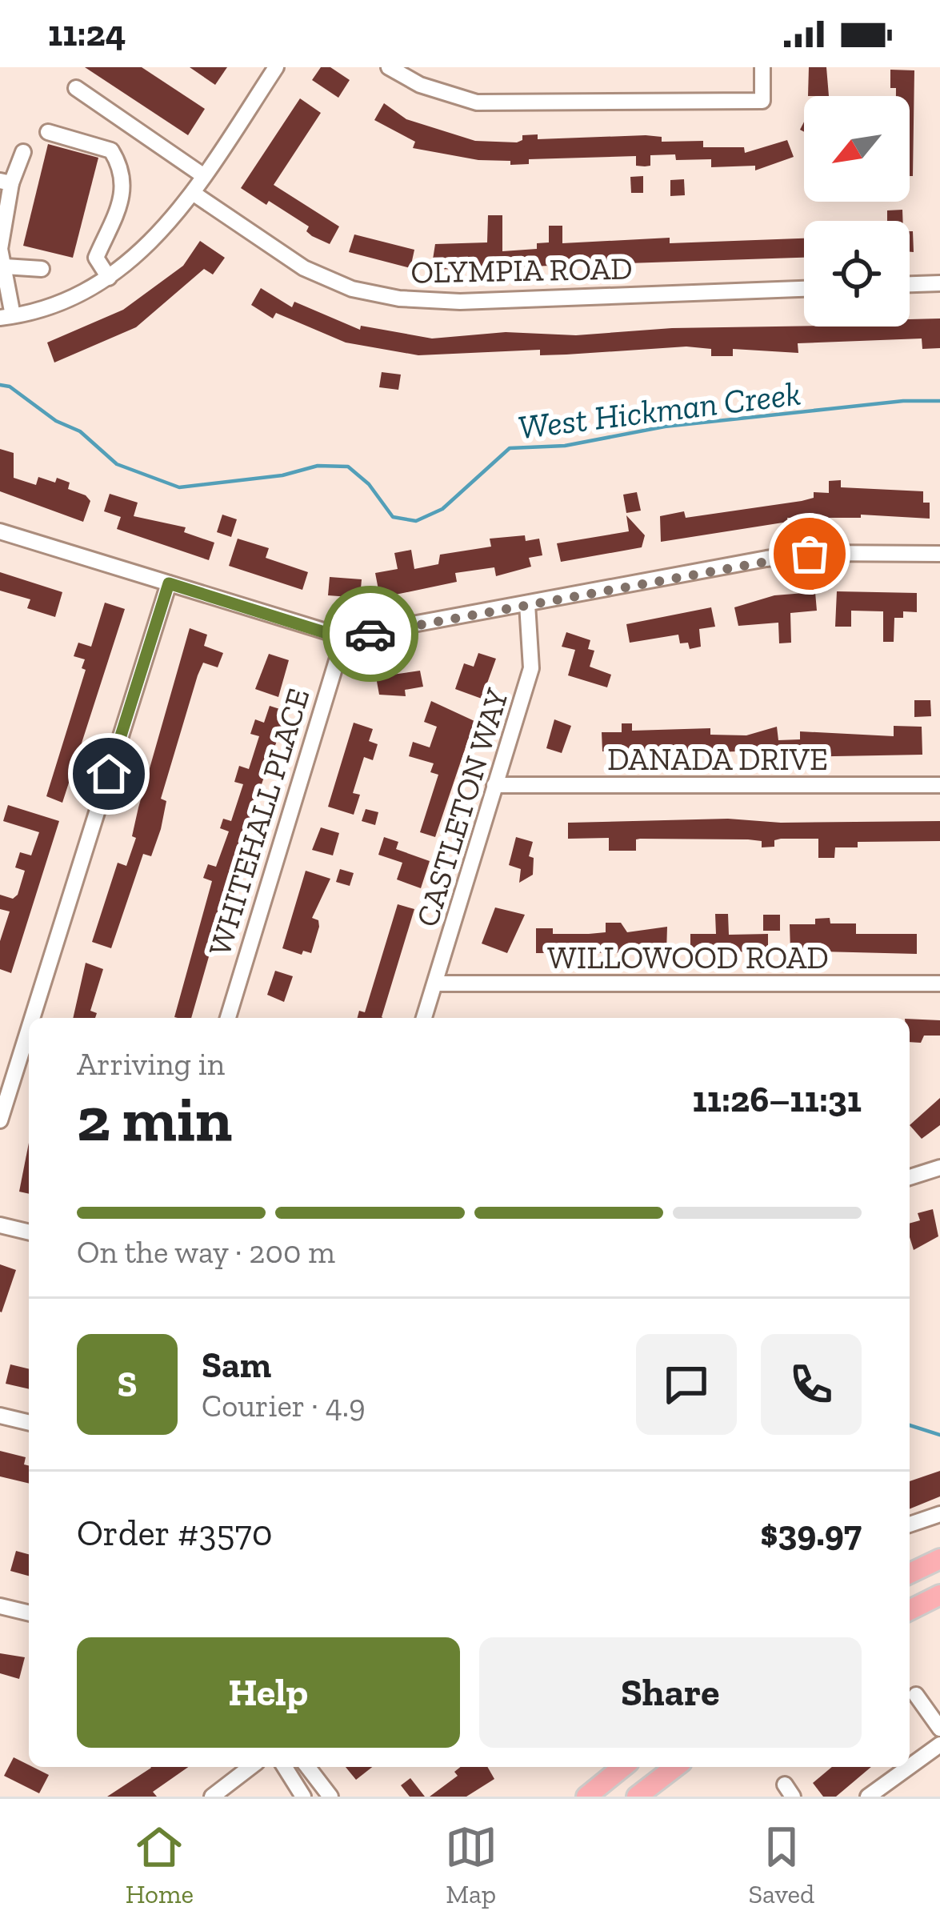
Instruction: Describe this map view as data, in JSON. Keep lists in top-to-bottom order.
{
  "streets": {
    "street": [
      "OLYMPIA ROAD",
      "DANADA DRIVE",
      "CASTLETON WAY",
      "WHITEHALL PLACE",
      "WILLOWOOD ROAD"
    ]
  },
  "crossings": [
    ["DANADA DRIVE", "CASTLETON WAY"],
    ["CASTLETON WAY", "WILLOWOOD ROAD"]
  ],
  "water": ["West Hickman Creek"],
  "north": "bottom left",
  "page": {
    "status": "11:24",
    "heading": ["2 min", "Arriving in", "11:26–11:31"],
    "panel": [
      "Sam",
      "Courier · 4.9",
      "Order #3570",
      "$39.97"
    ],
    "bar": "On the way · 200 m",
    "round": "S",
    "buttons": ["Help", "Share"],
    "tabs": ["Home", "Map", "Saved"]
  }
}
